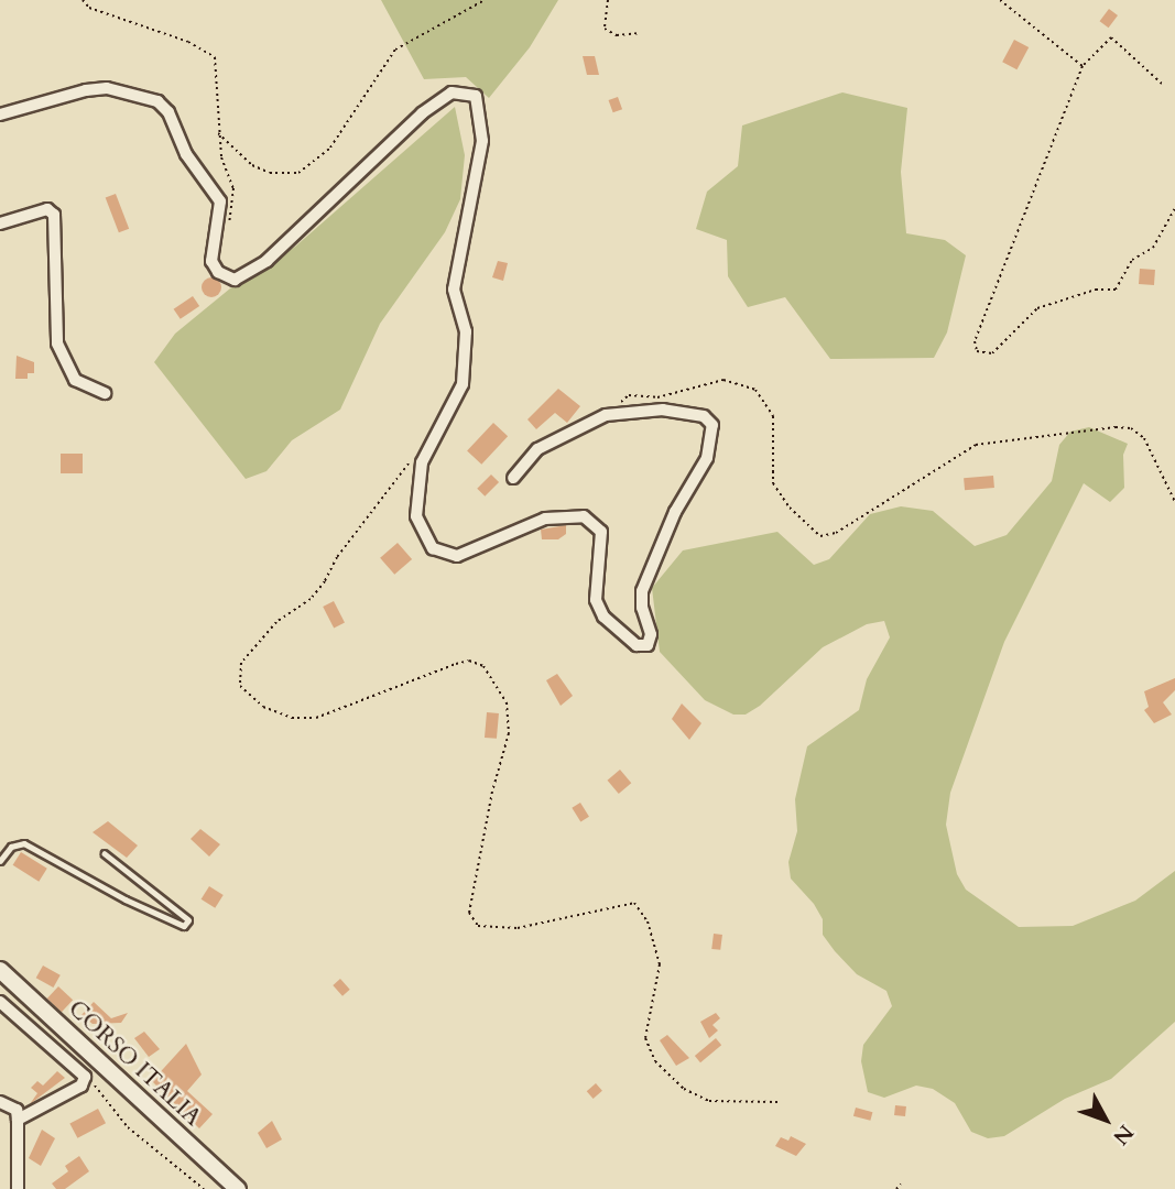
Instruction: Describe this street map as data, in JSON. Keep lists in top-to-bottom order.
{
  "streets": {
    "main road": ["CORSO ITALIA"]
  },
  "north": "bottom right"
}
